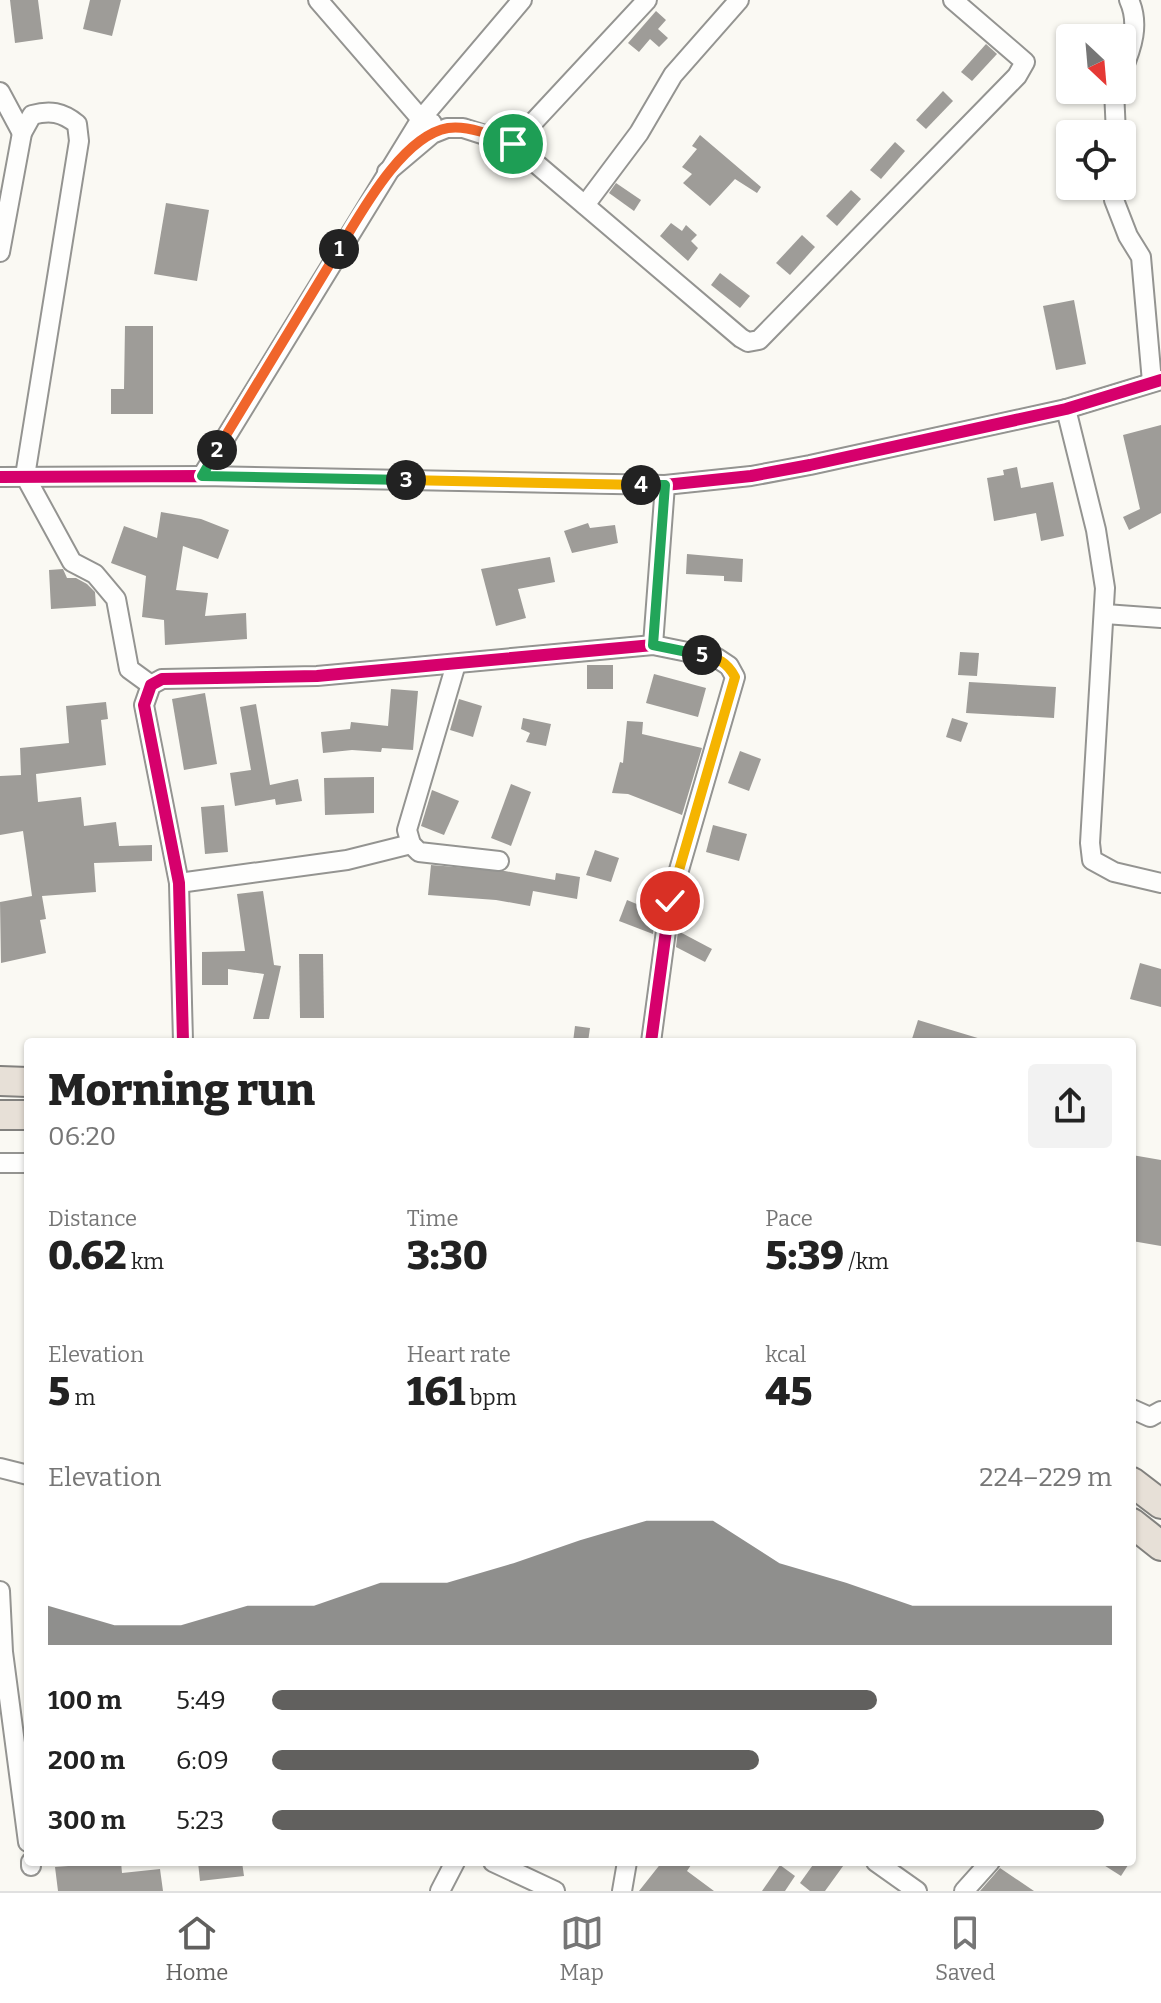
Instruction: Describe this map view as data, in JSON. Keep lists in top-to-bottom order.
{
  "north": "bottom right",
  "page": {
    "pins": [
      "1",
      "2",
      "3",
      "4",
      "5"
    ],
    "heading": ["Morning run", "06:20"],
    "stats": [
      ["Distance", "0.62 km"],
      ["Time", "3:30"],
      ["Pace", "5:39 /km"],
      ["Elevation", "5 m"],
      ["Heart rate", "161 bpm"],
      ["kcal", "45"]
    ],
    "chart": ["Elevation", "224–229 m"],
    "list": [
      {
        "name": "100 m",
        "note": "5:49"
      },
      {
        "name": "200 m",
        "note": "6:09"
      },
      {
        "name": "300 m",
        "note": "5:23"
      }
    ],
    "tabs": ["Home", "Map", "Saved"]
  }
}
